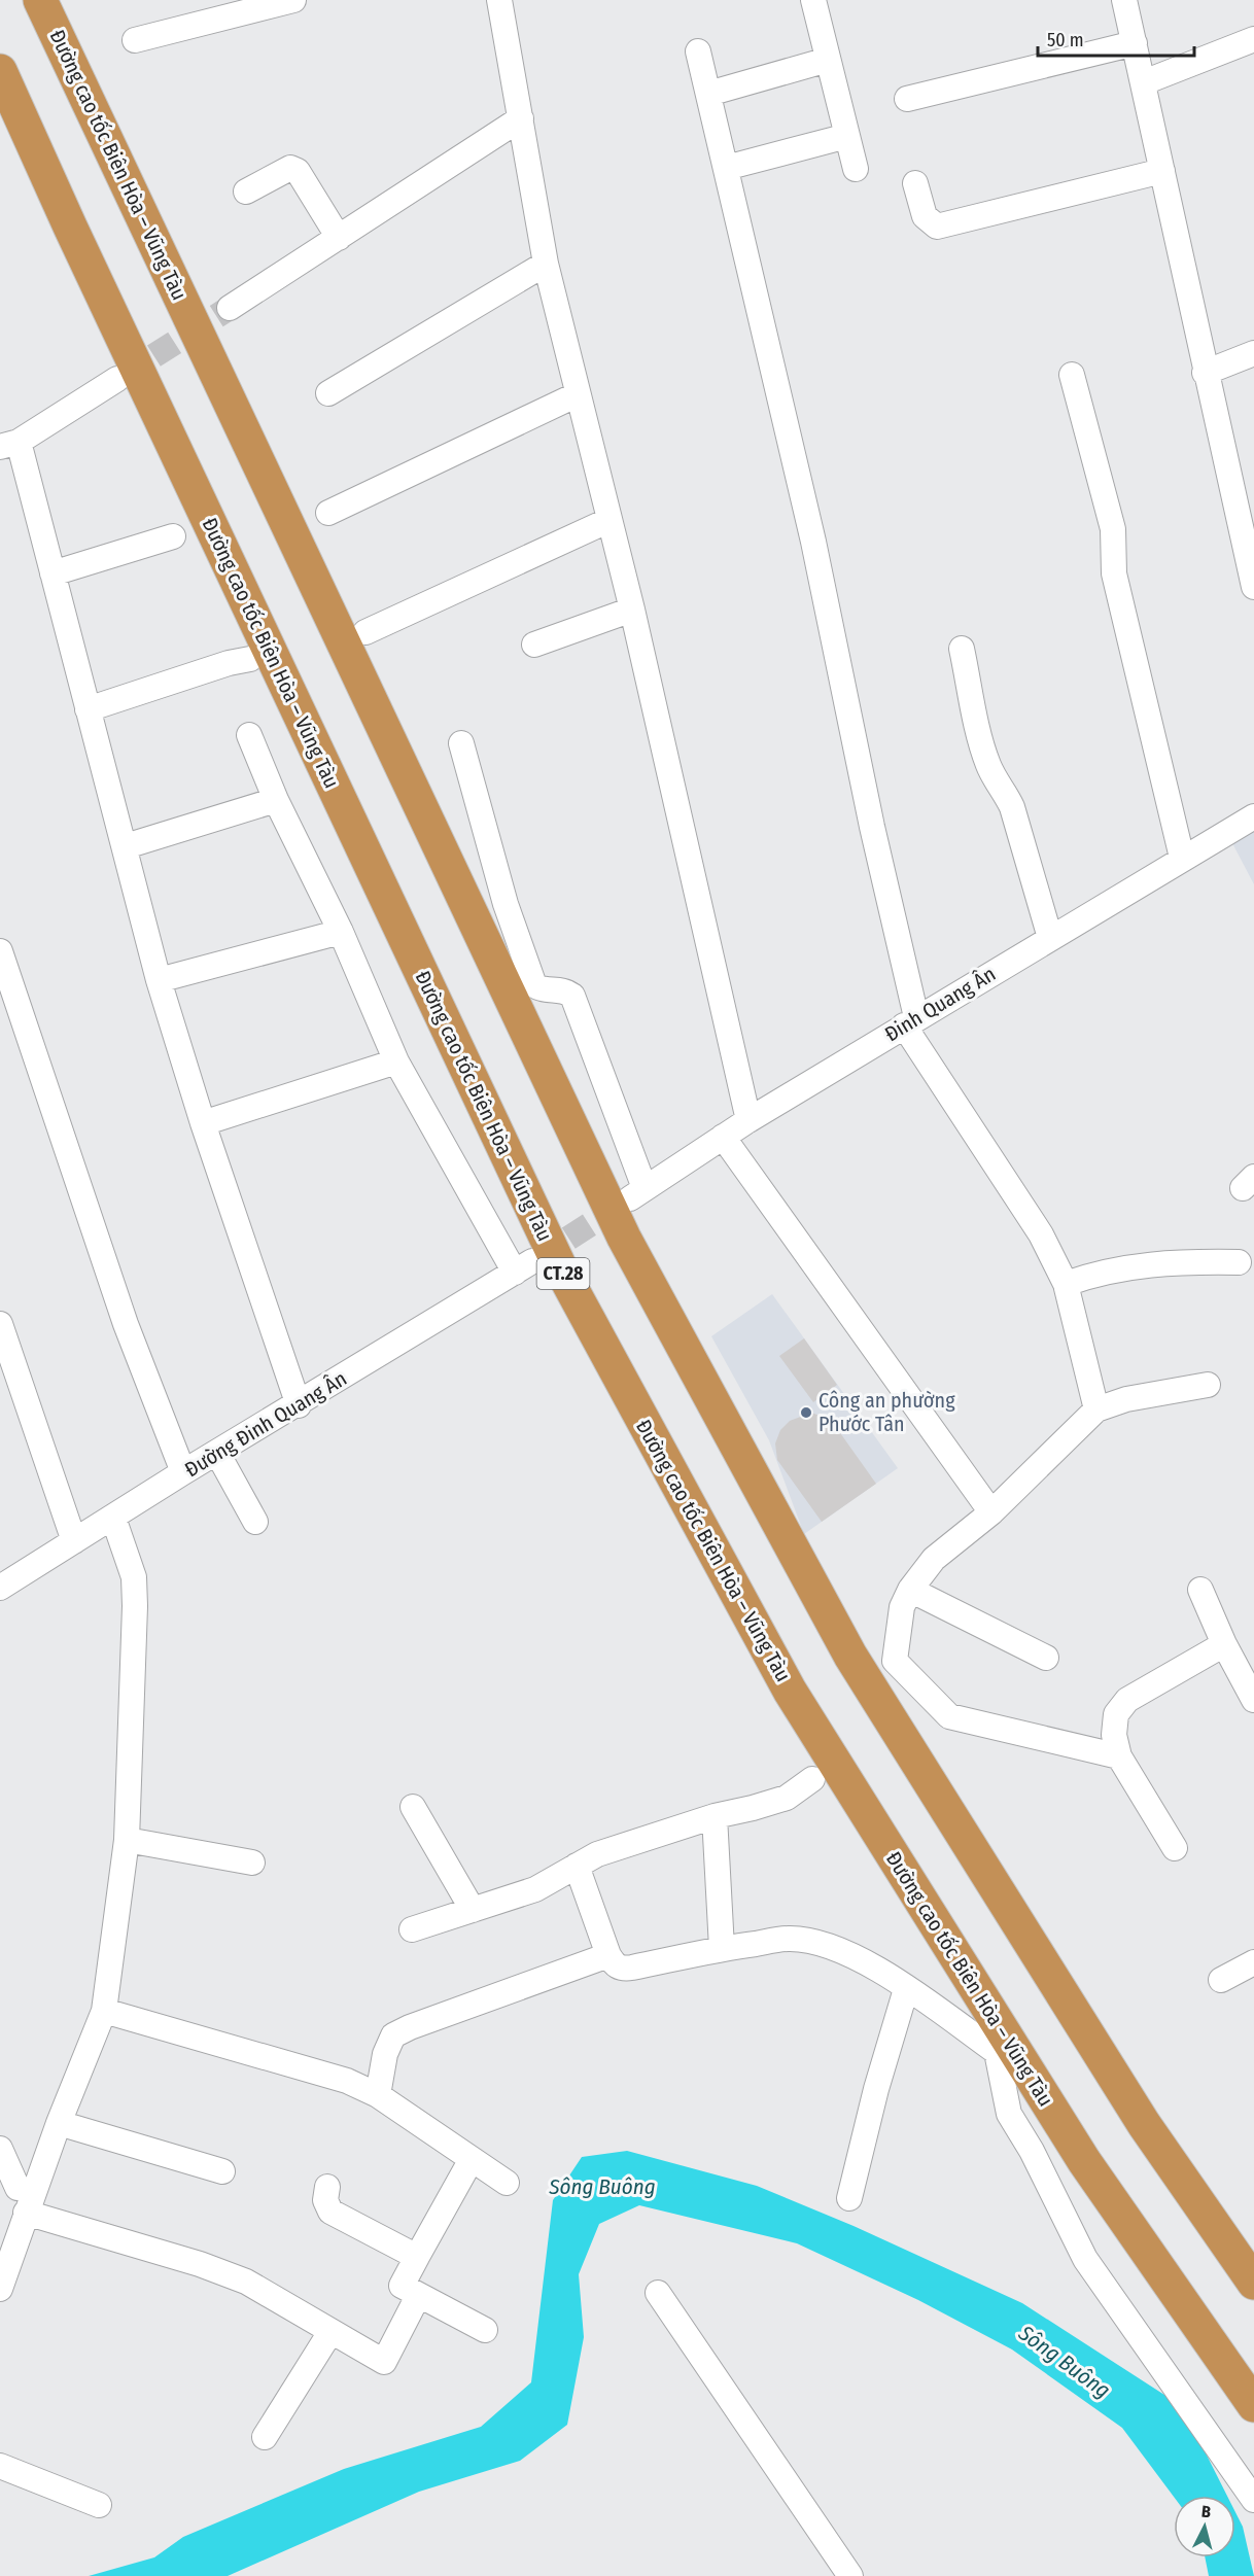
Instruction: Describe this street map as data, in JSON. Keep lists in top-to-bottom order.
{
  "streets": {
    "highway": ["Đường cao tốc Biên Hòa – Vũng Tàu", "CT.28"],
    "street": ["Đinh Quang Ân", "Đường Đinh Quang Ân"]
  },
  "water": ["Sông Buông"],
  "places": ["Công an phường Phước Tân"],
  "scale_bar": "50 m",
  "north": "top"
}
